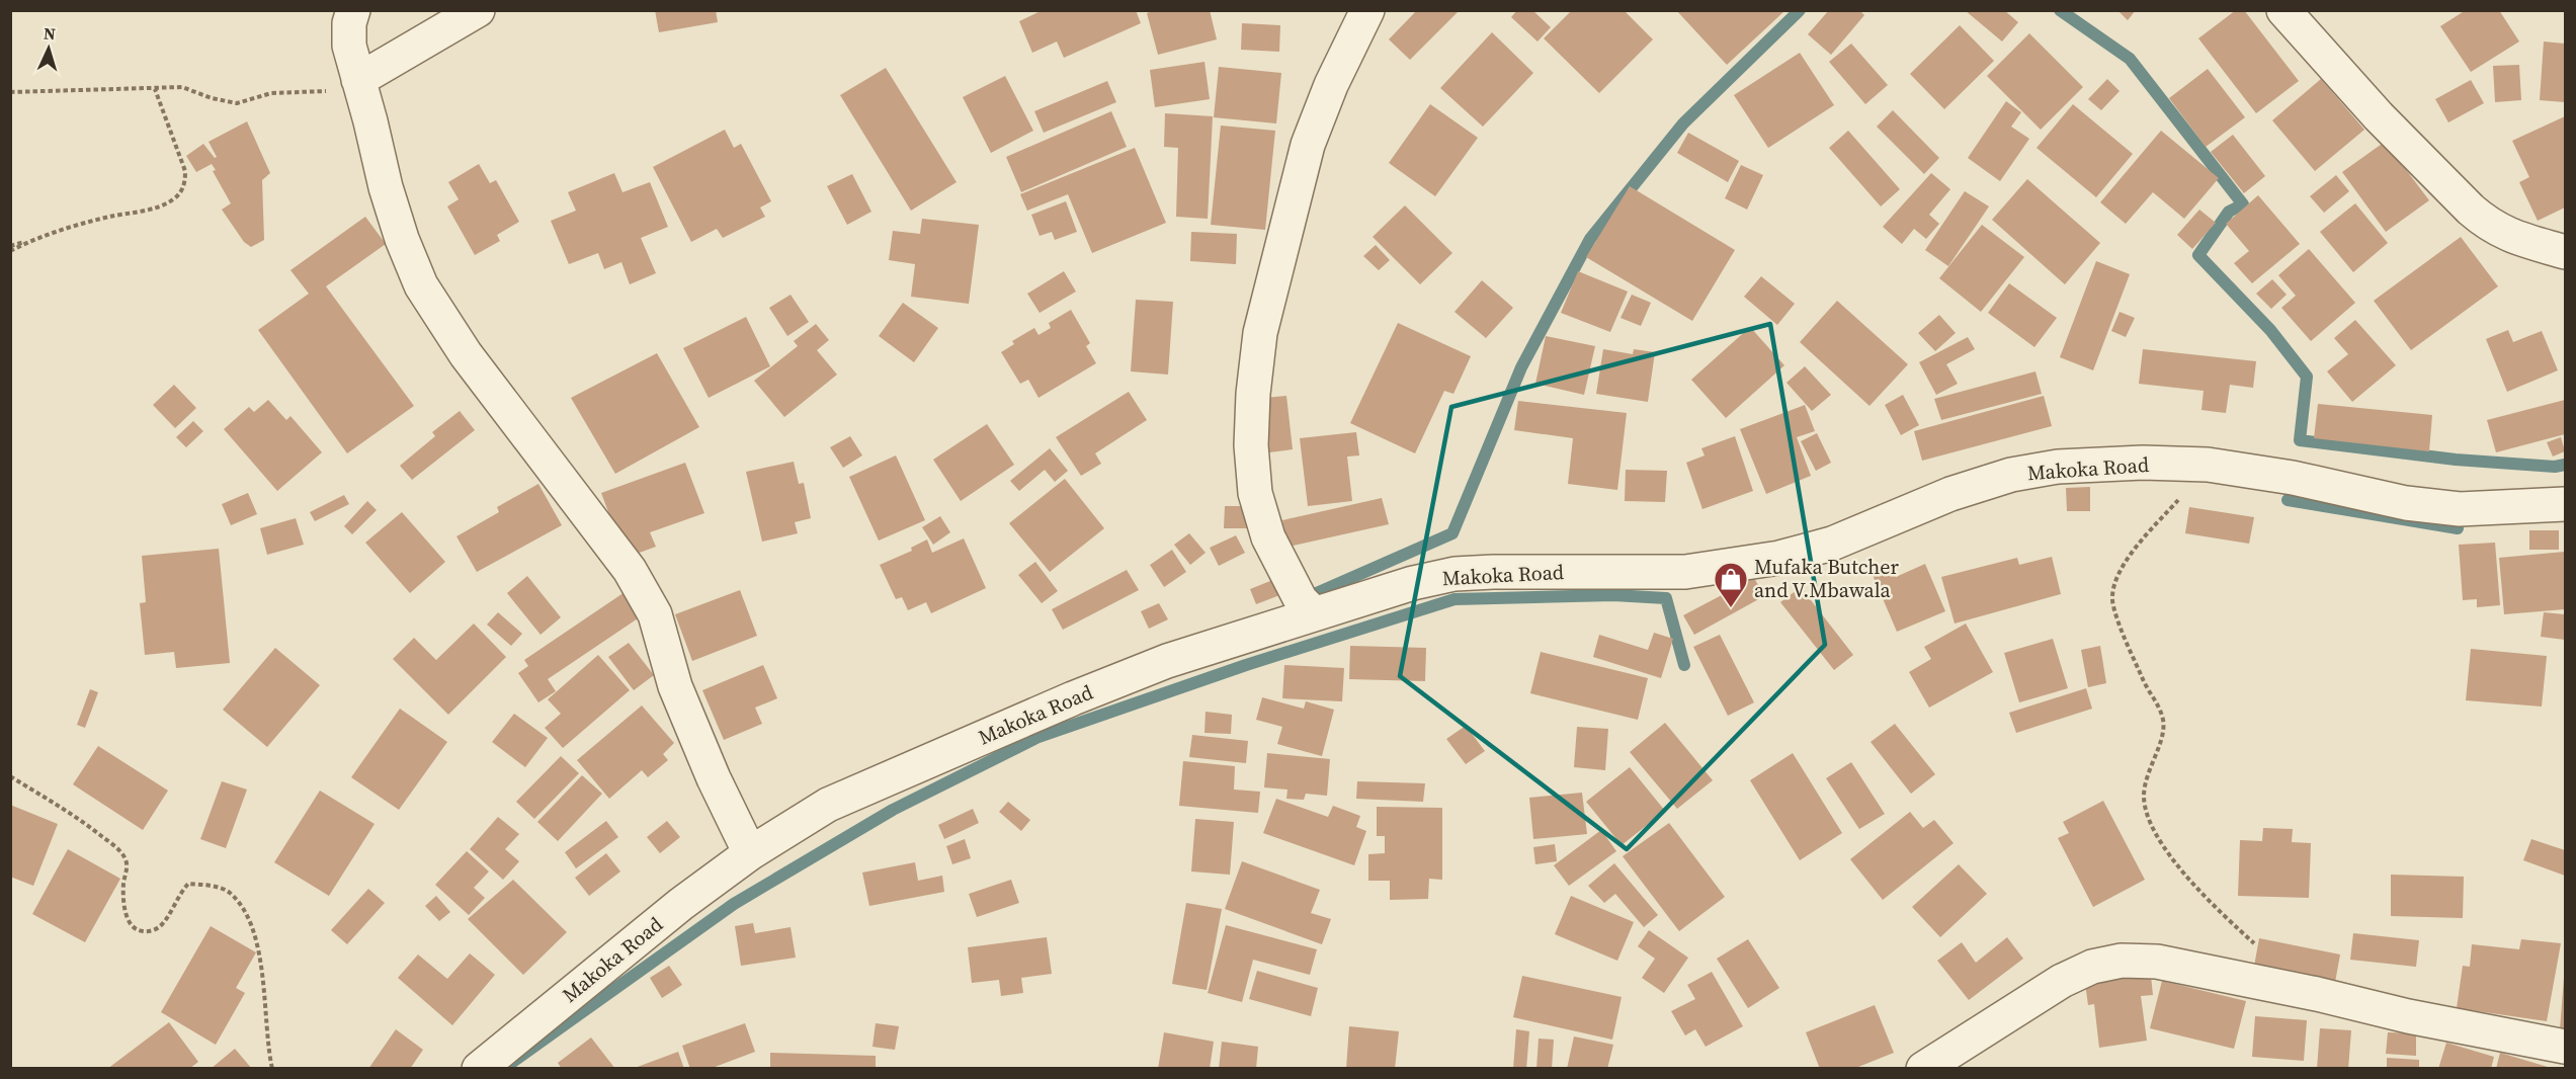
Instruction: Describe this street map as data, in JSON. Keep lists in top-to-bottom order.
{
  "streets": {
    "street": ["Makoka Road"]
  },
  "places": {
    "shop": ["Mufaka Butcher and V.Mbawala"]
  },
  "north": "top"
}
